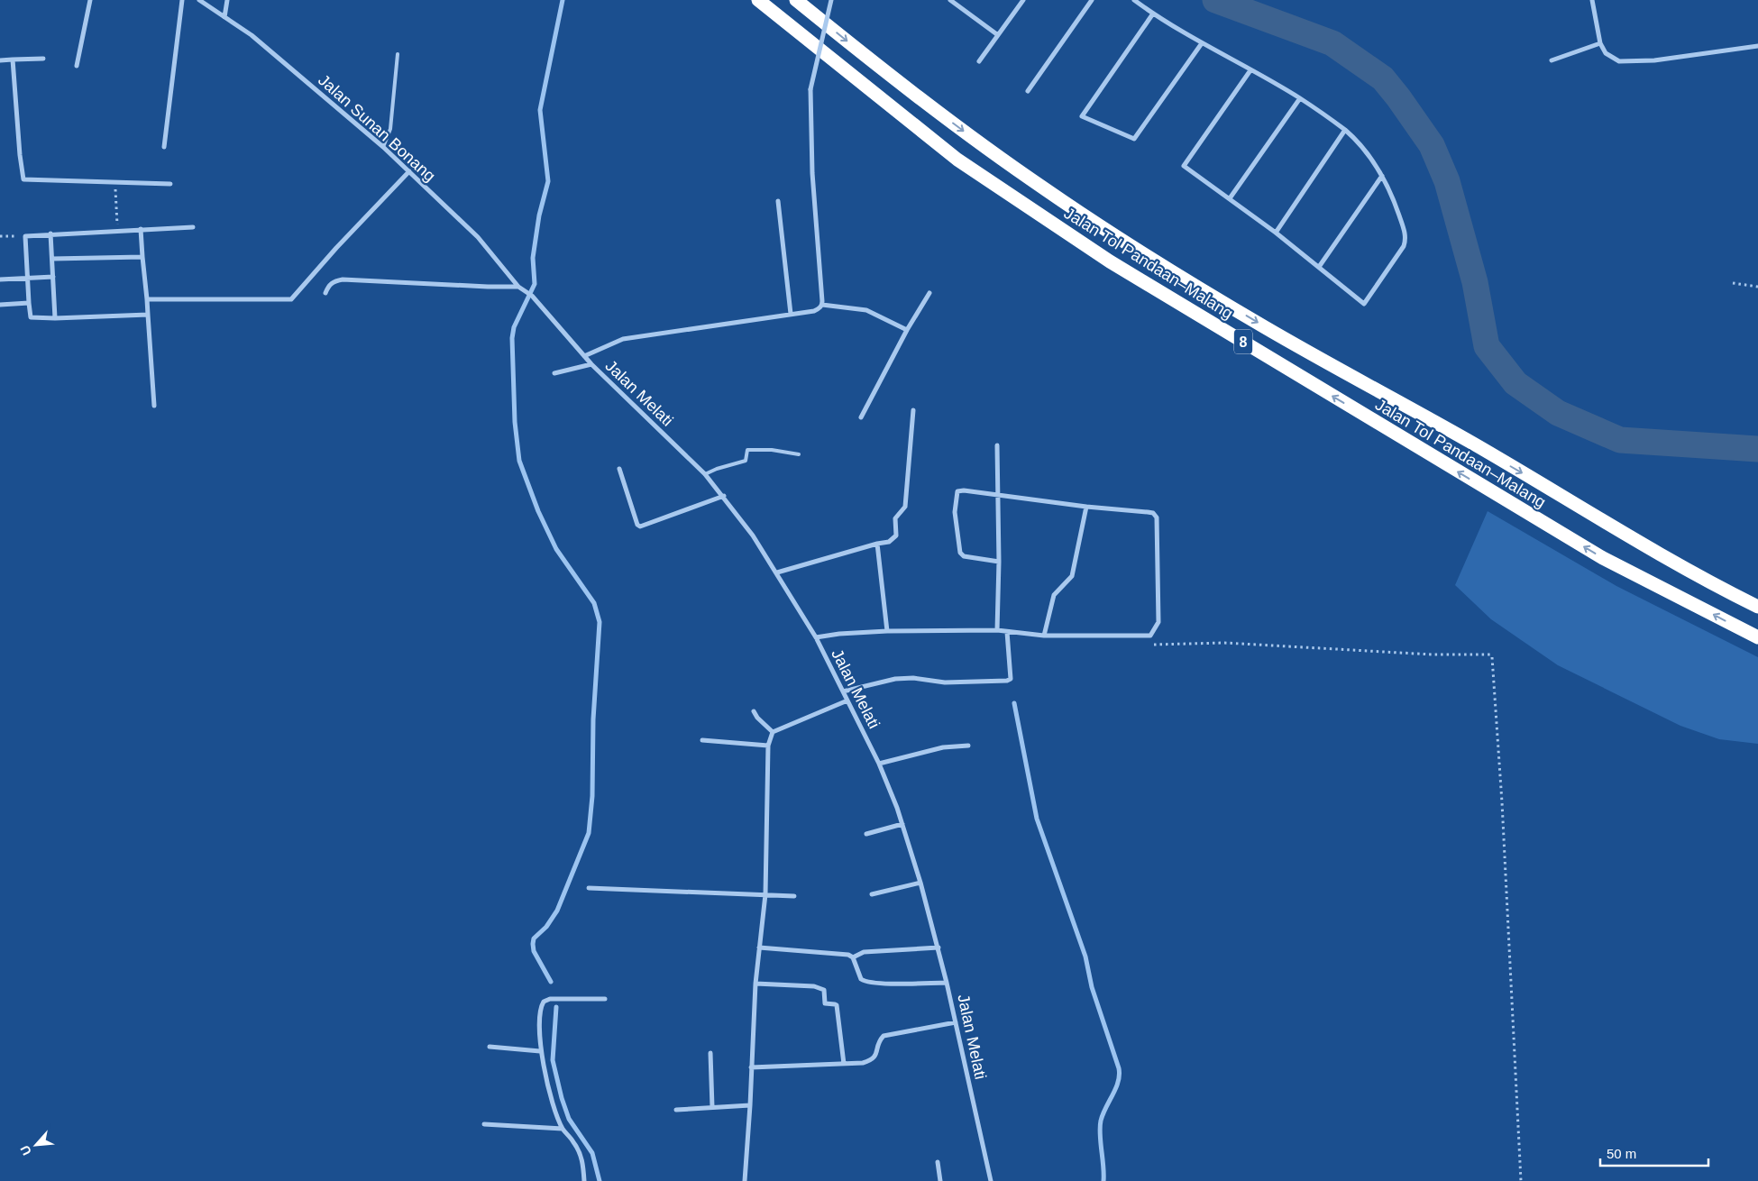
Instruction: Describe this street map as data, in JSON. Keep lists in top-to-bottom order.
{
  "streets": {
    "highway": ["Jalan Tol Pandaan–Malang", "8"],
    "street": ["Jalan Sunan Bonang", "Jalan Melati"]
  },
  "crossings": [
    ["Jalan Sunan Bonang", "Jalan Melati"]
  ],
  "scale_bar": "50 m",
  "north": "bottom left"
}
